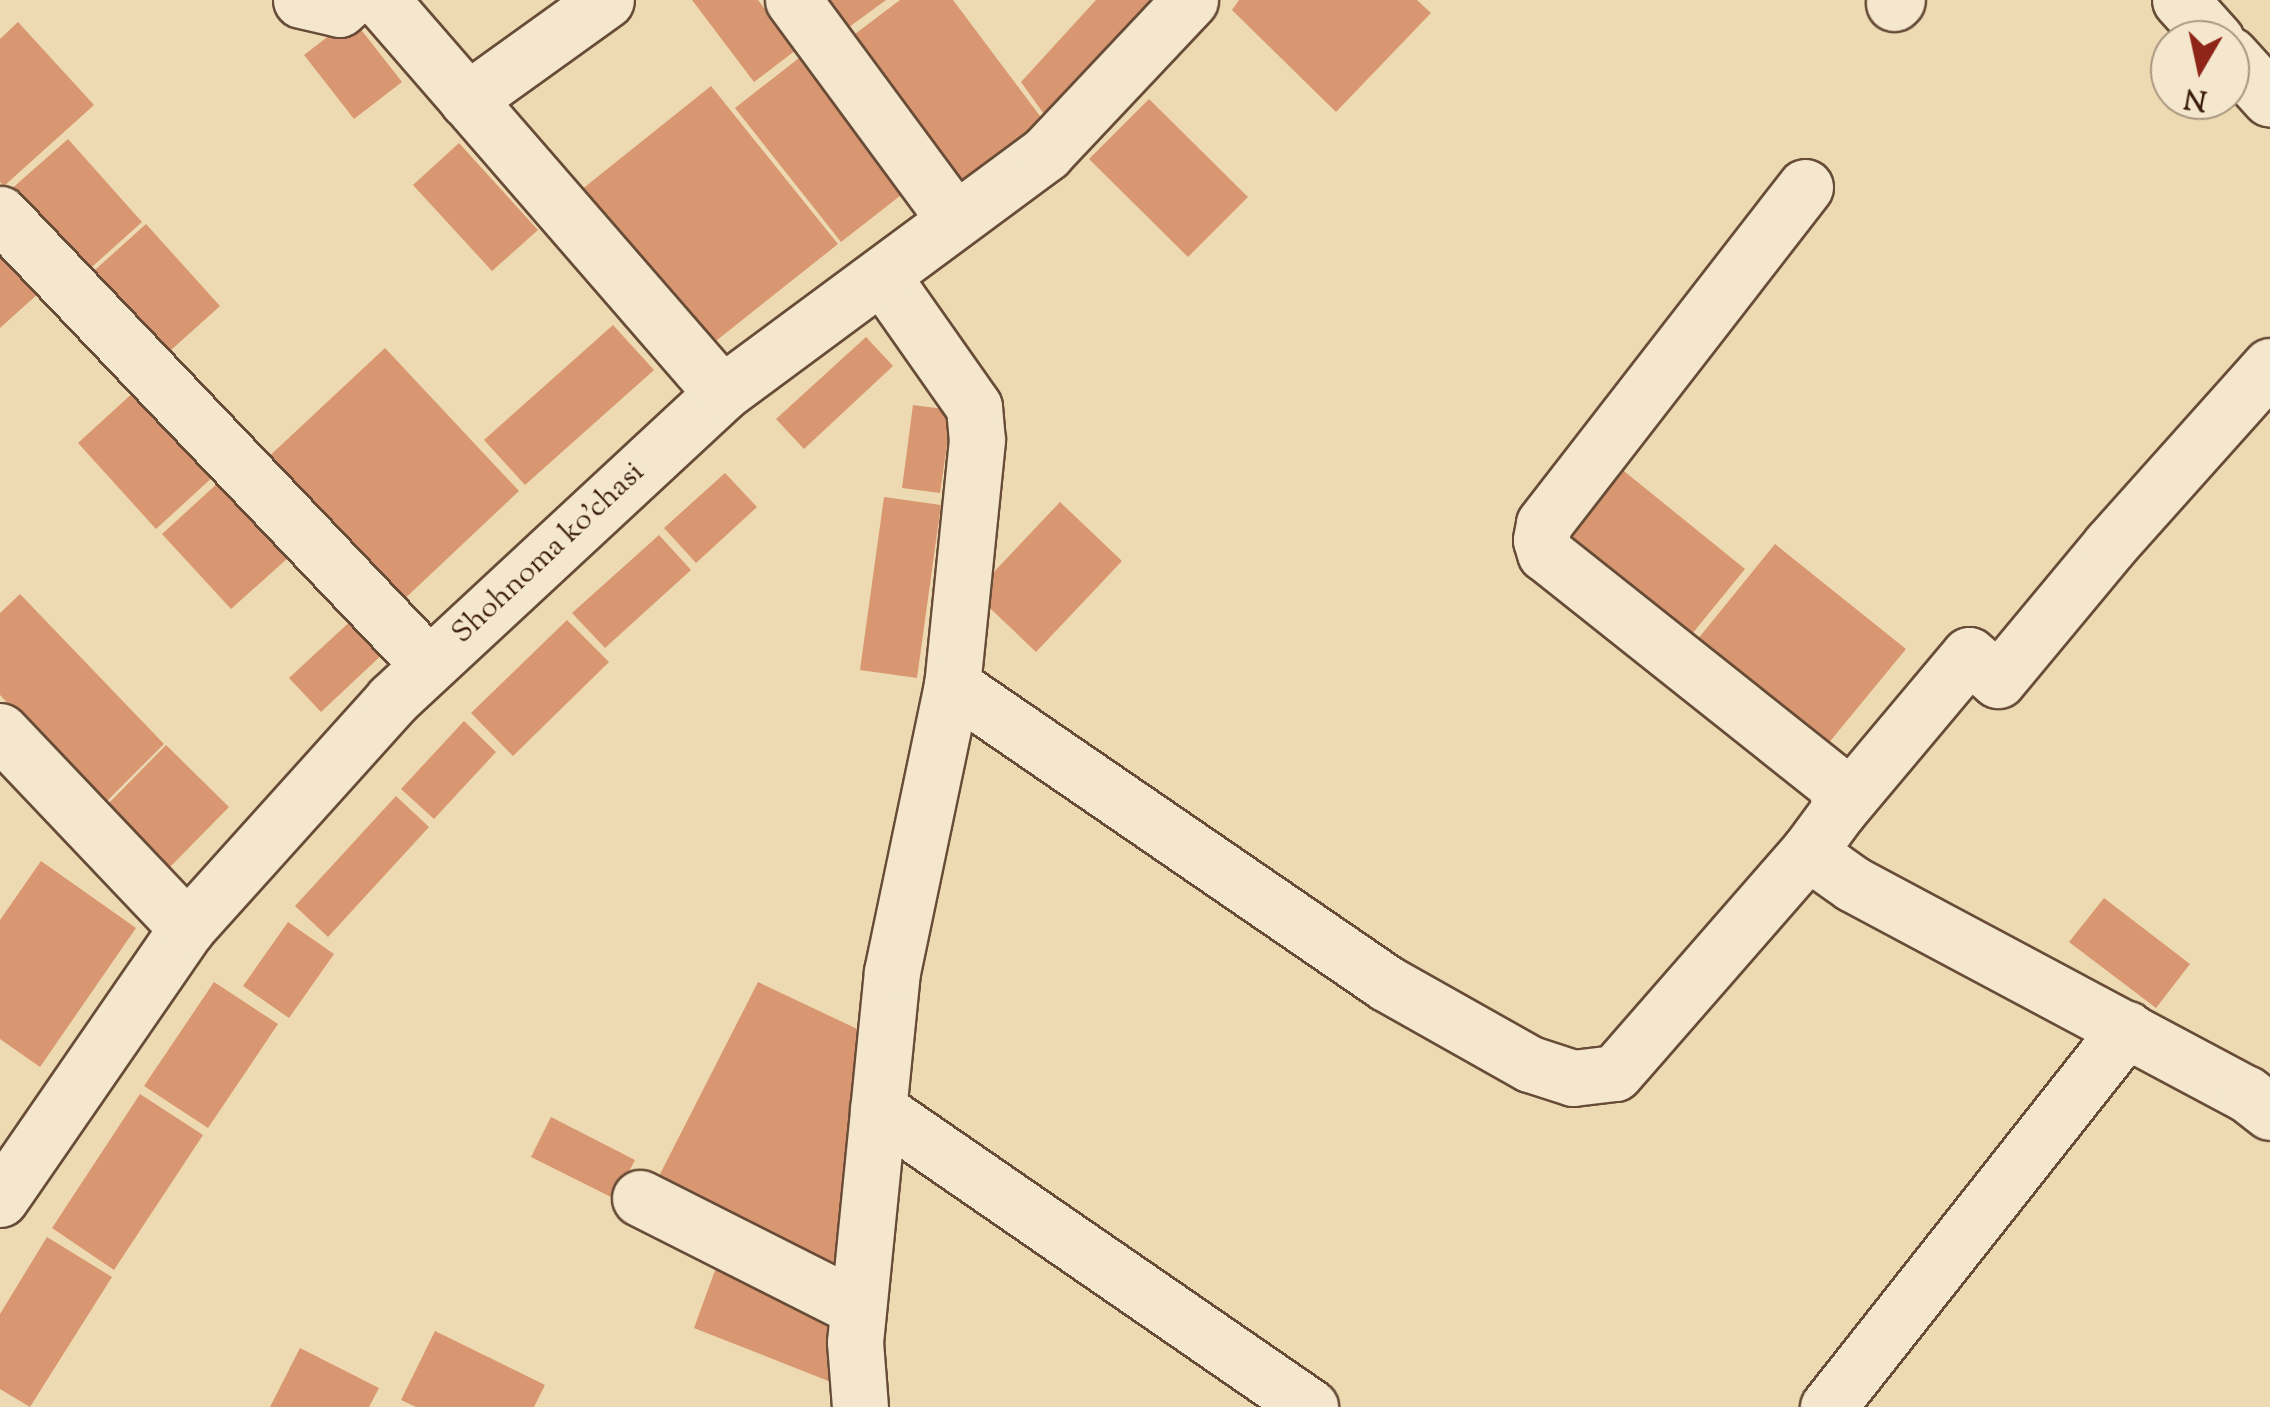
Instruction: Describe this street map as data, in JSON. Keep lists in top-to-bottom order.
{
  "streets": {
    "street": ["Shohnoma ko'chasi"]
  },
  "north": "bottom"
}
